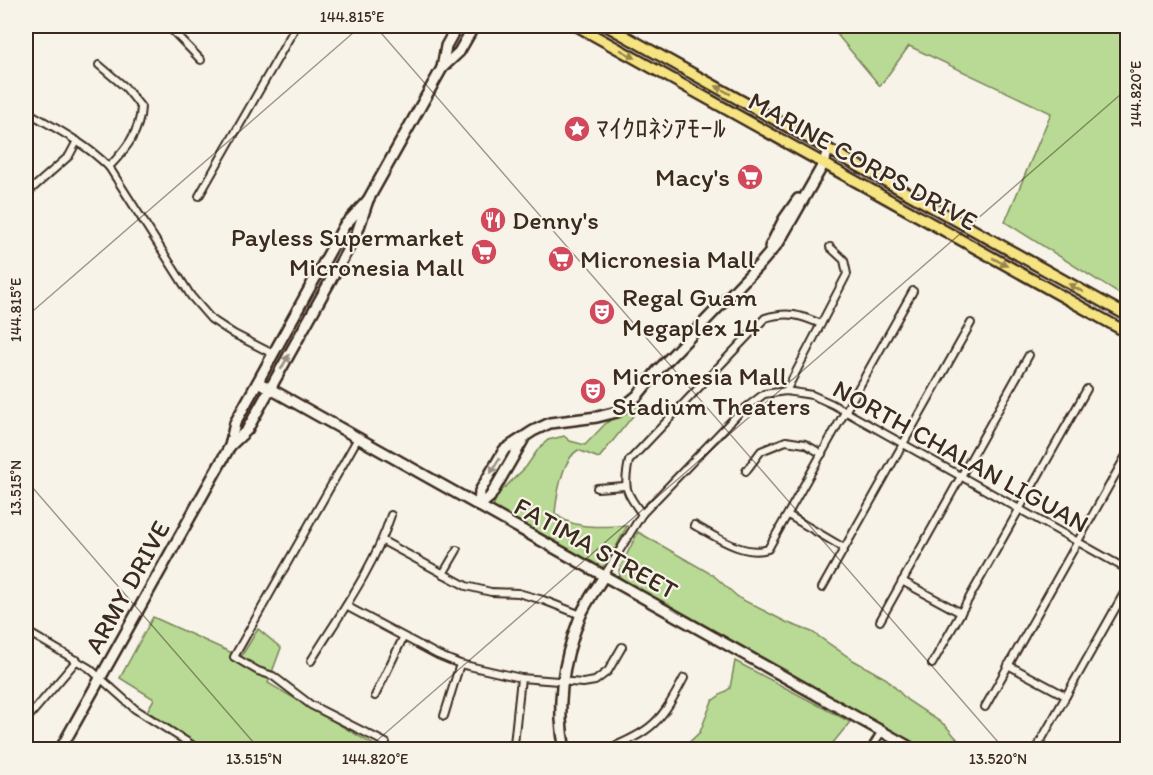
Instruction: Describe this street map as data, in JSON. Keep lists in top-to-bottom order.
{
  "streets": {
    "main road": ["MARINE CORPS DRIVE", "FATIMA STREET", "ARMY DRIVE"],
    "street": ["NORTH CHALAN LIGUAN"]
  },
  "crossings": [
    ["NORTH CHALAN LIGUAN", "FATIMA STREET"],
    ["FATIMA STREET", "ARMY DRIVE"]
  ],
  "places": {
    "place": ["ﾏｲｸﾛﾈｼｱﾓｰﾙ"],
    "supermarket": ["Macy's", "Payless Supermarket Micronesia Mall", "Micronesia Mall"],
    "restaurant": ["Denny's"],
    "theatre": ["Regal Guam Megaplex 14", "Micronesia Mall Stadium Theaters"]
  },
  "coordinates": [
    "144.815°E",
    "144.820°E",
    "13.515°N",
    "13.520°N"
  ]
}
